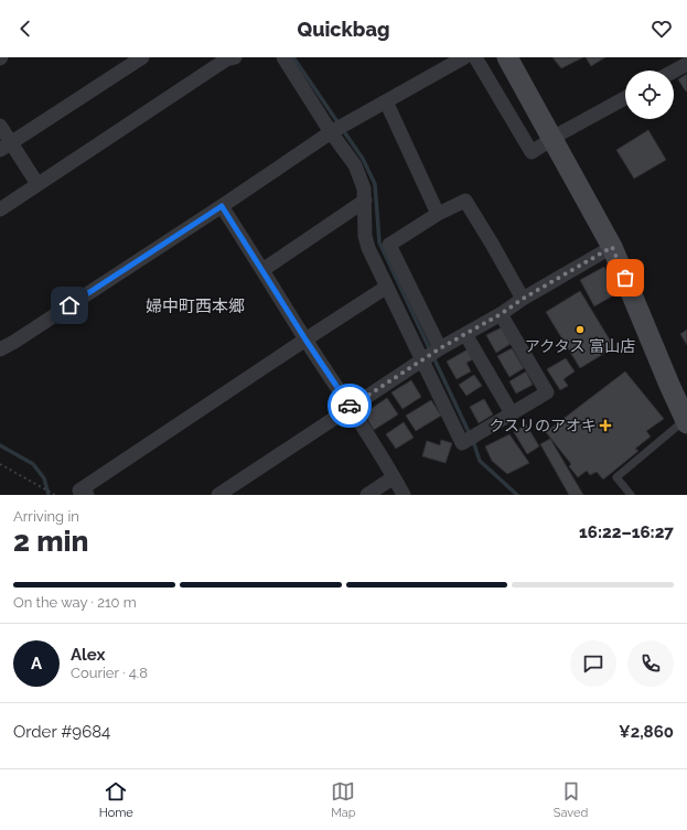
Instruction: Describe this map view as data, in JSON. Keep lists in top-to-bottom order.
{
  "districts": ["婦中町西本郷"],
  "places": {
    "other": ["アクタス 富山店"],
    "health": ["クスリのアオキ"]
  },
  "page": {
    "header": "Quickbag",
    "heading": ["2 min", "Arriving in", "16:22–16:27"],
    "panel": [
      "Alex",
      "Courier · 4.8",
      "Order #9684",
      "¥2,860"
    ],
    "bar": "On the way · 210 m",
    "round": "A",
    "tabs": ["Home", "Map", "Saved"]
  }
}
